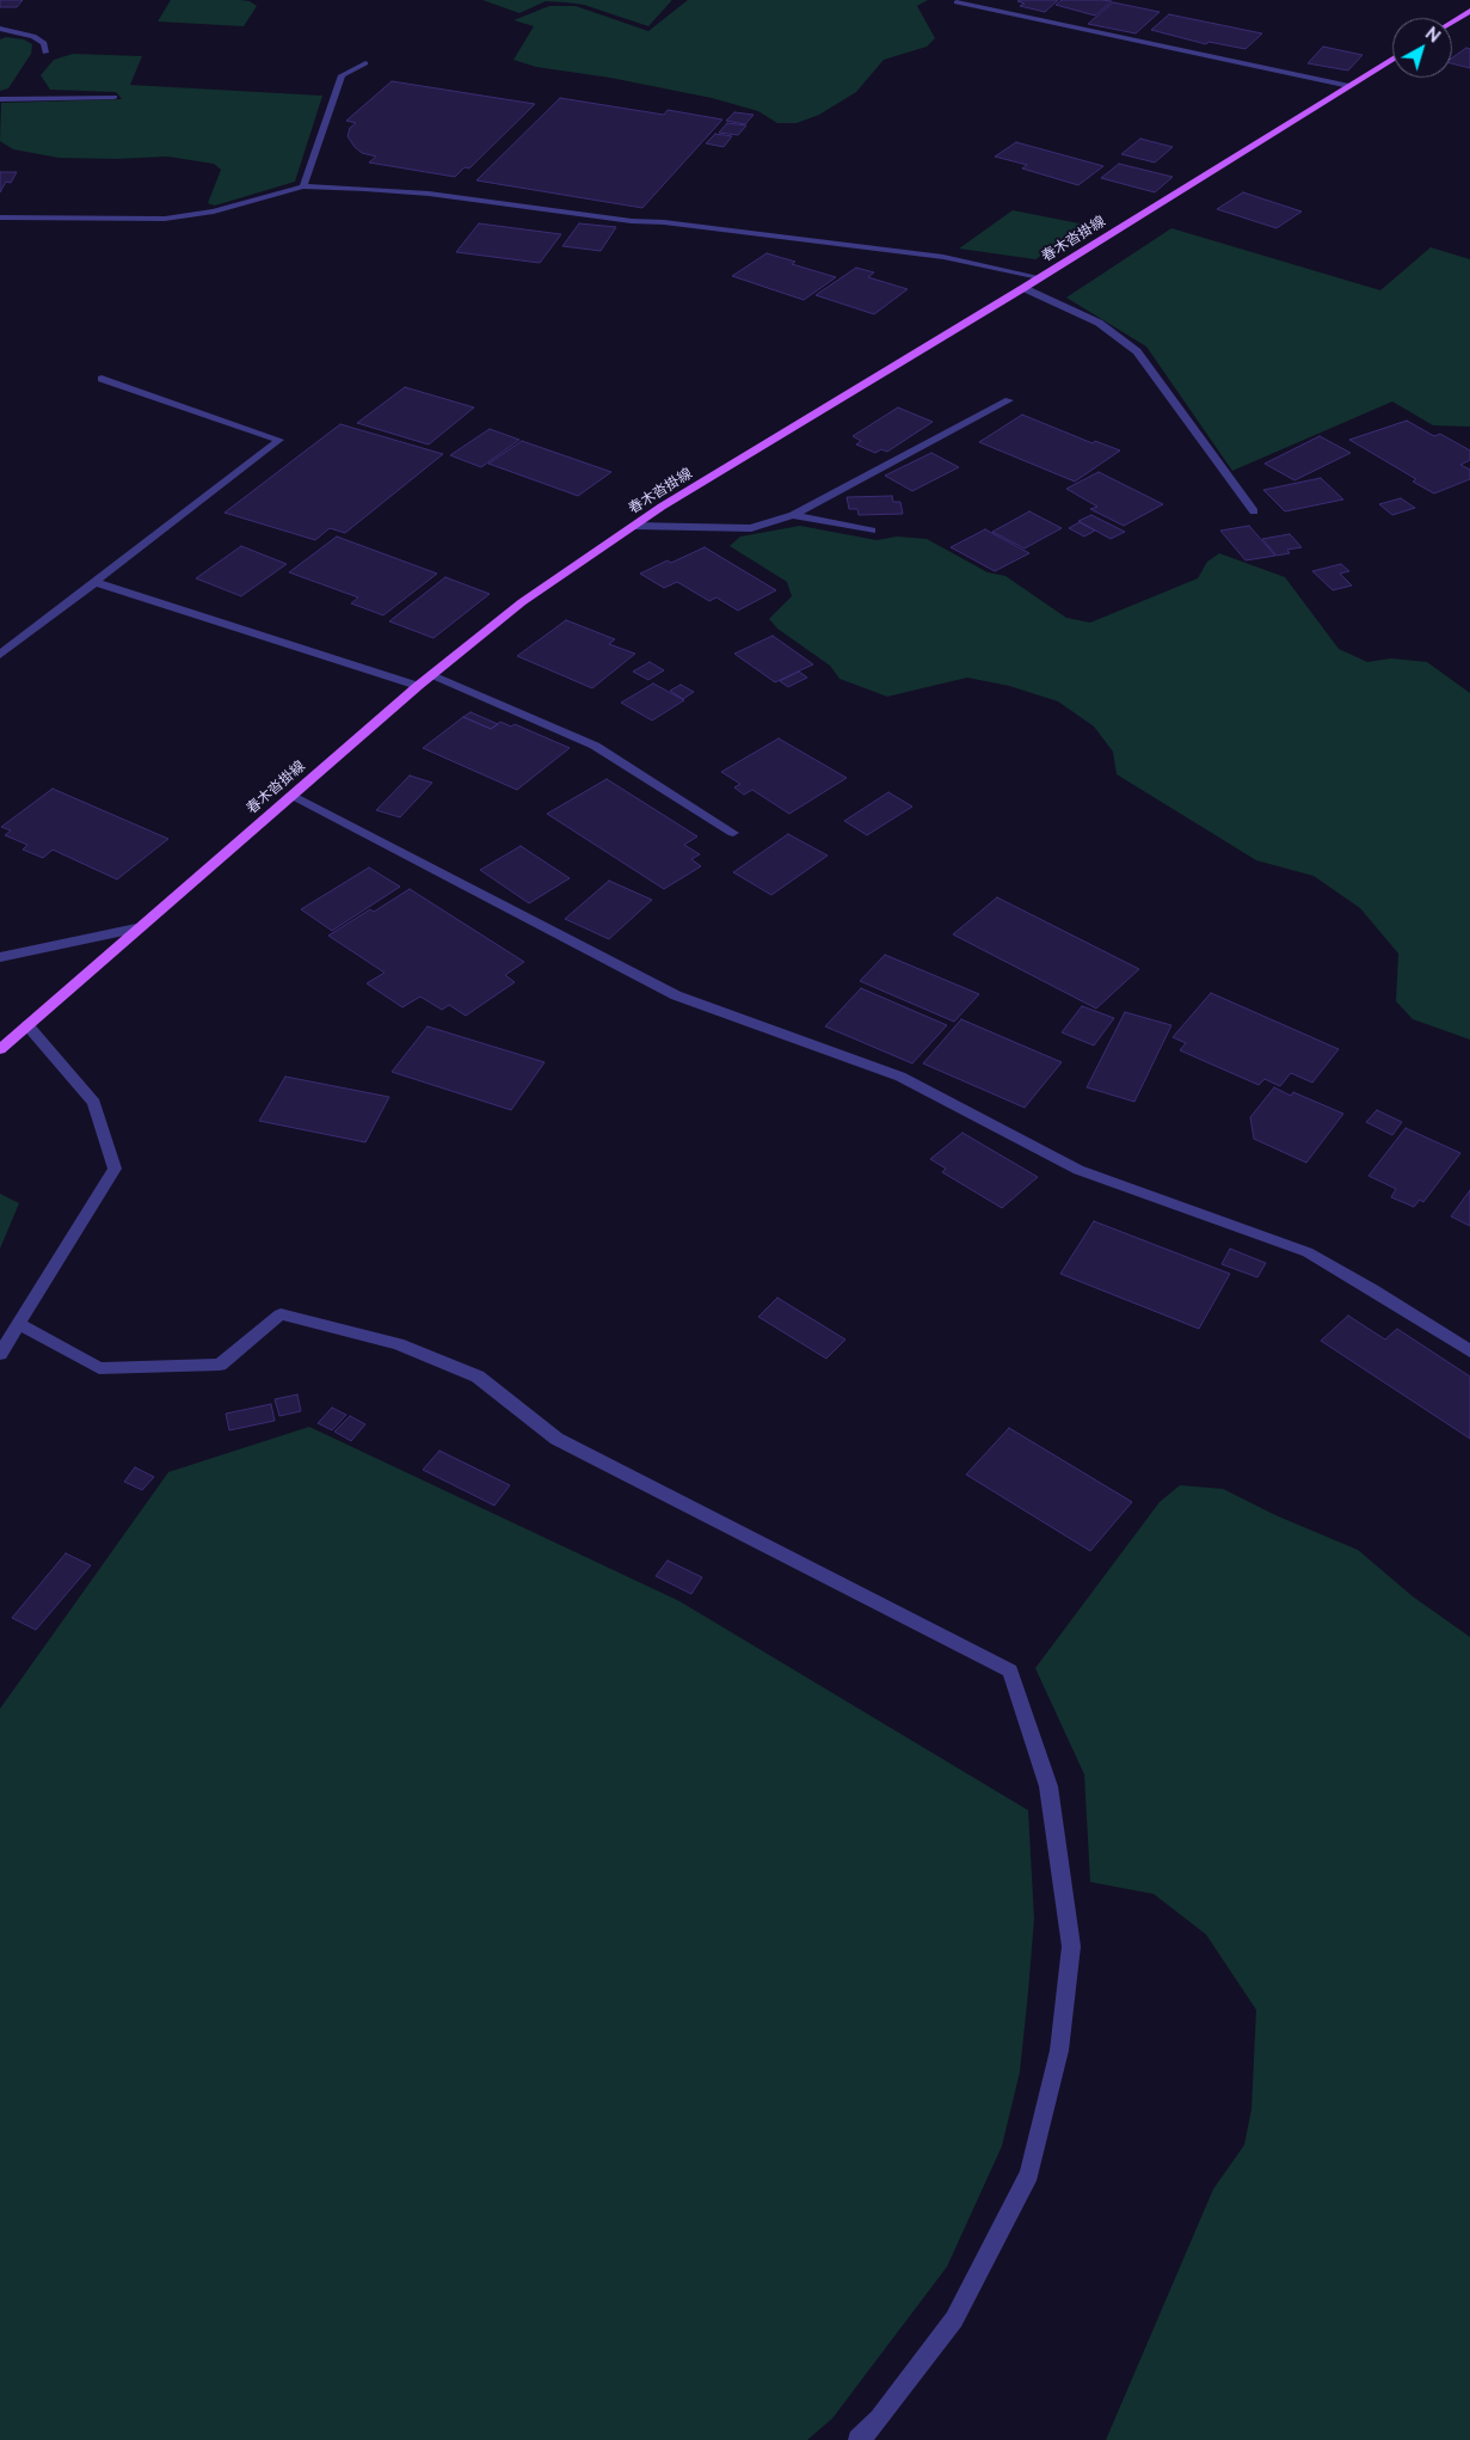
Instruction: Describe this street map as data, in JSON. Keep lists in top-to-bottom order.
{
  "streets": {
    "main road": ["春木沓掛線"]
  },
  "north": "top right"
}
